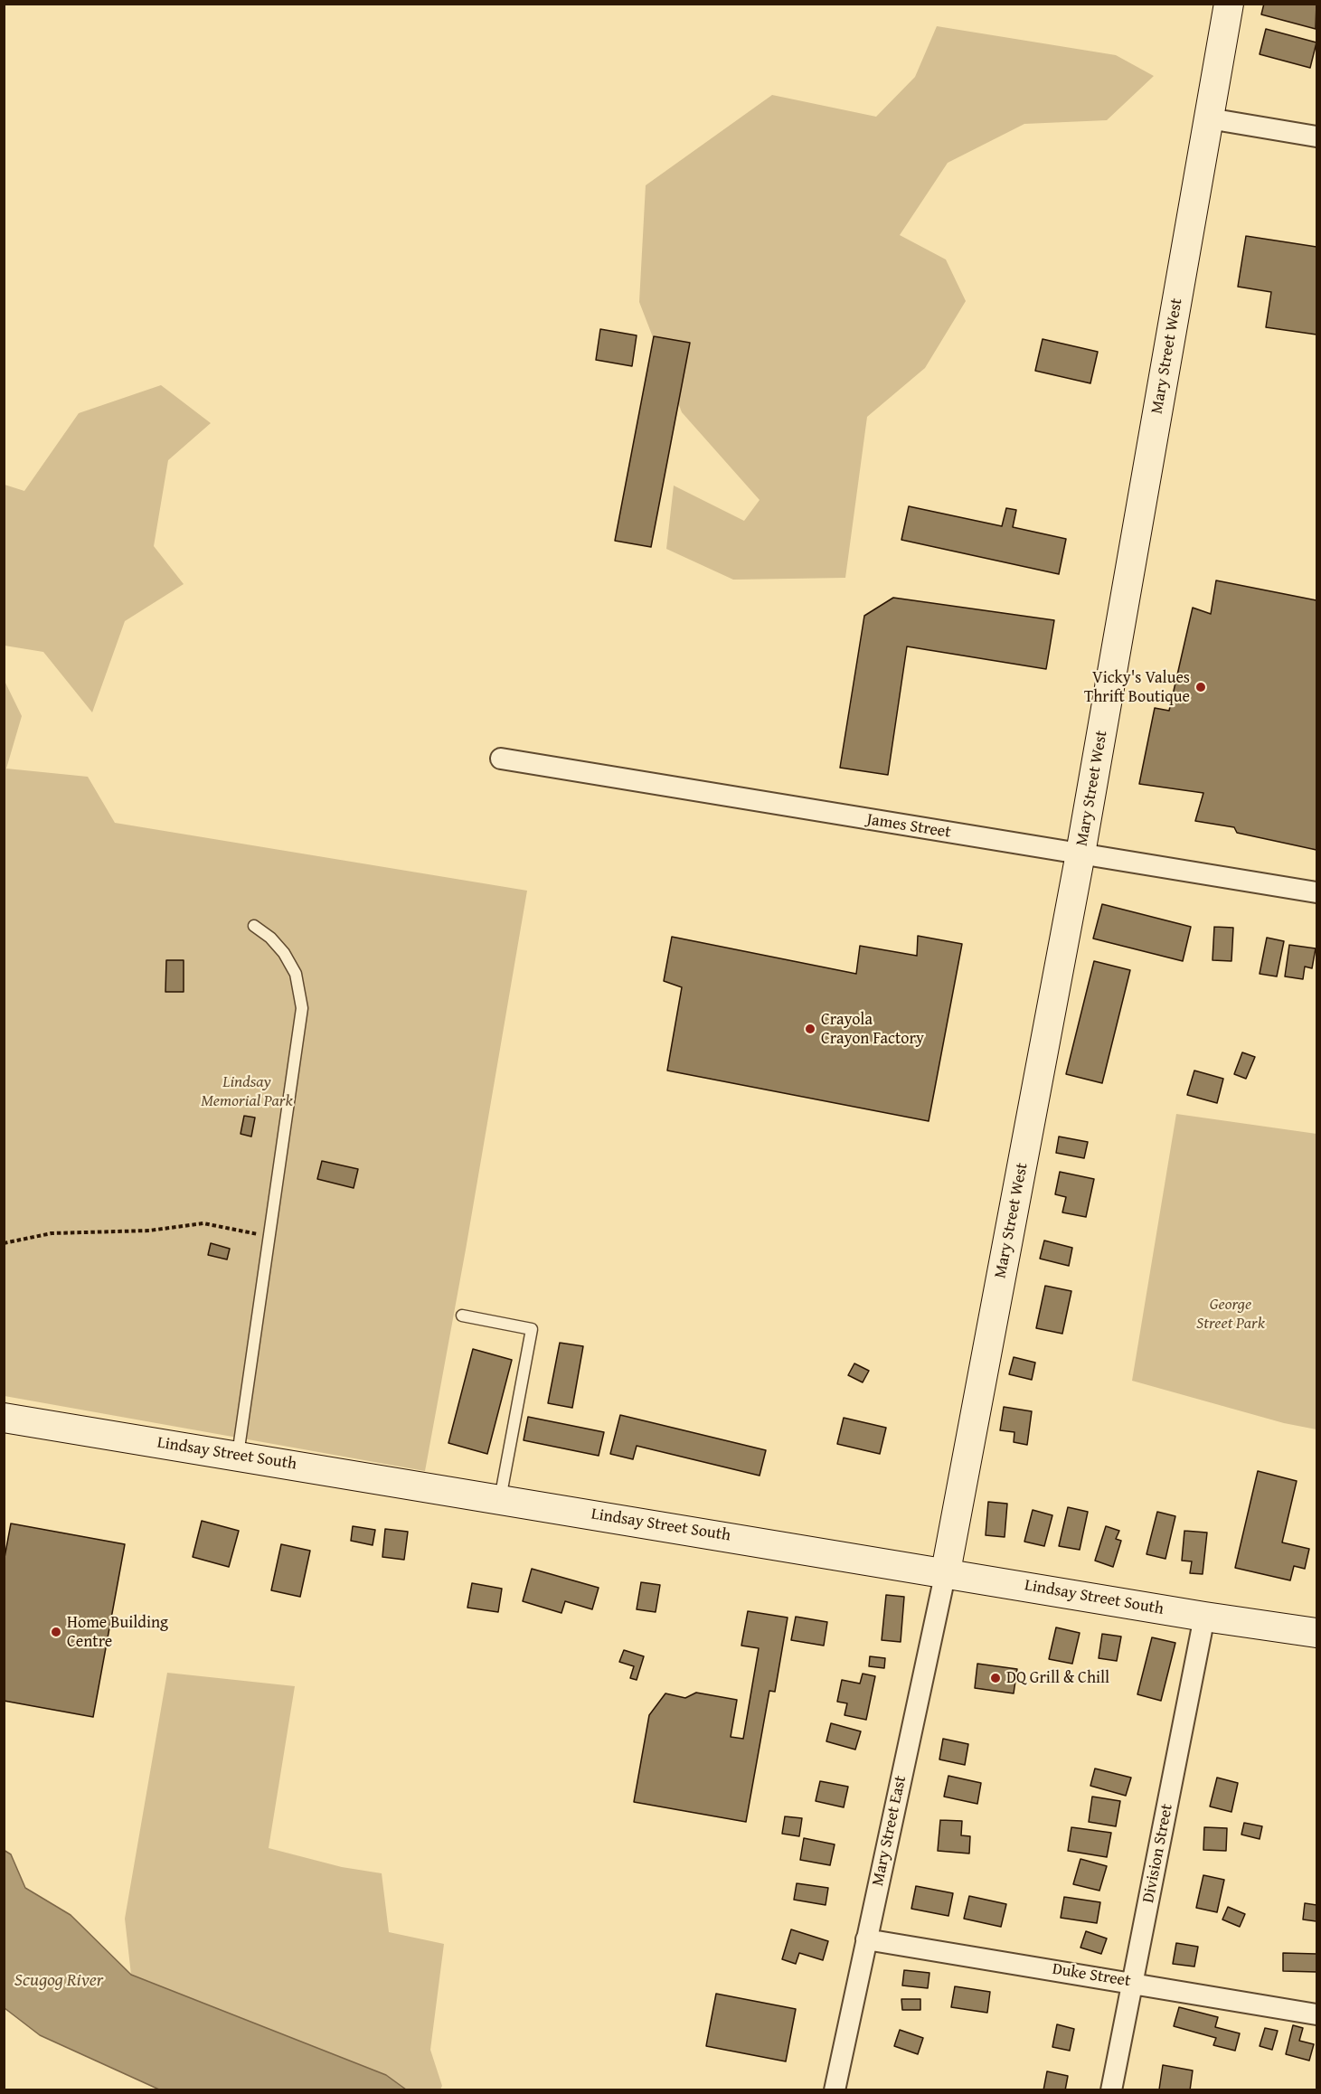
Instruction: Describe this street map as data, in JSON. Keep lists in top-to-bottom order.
{
  "streets": {
    "street": [
      "Mary Street West",
      "James Street",
      "Lindsay Street South",
      "Mary Street East",
      "Division Street",
      "Duke Street"
    ]
  },
  "crossings": [
    ["Mary Street West", "James Street"],
    ["Mary Street West", "Lindsay Street South"],
    ["Mary Street West", "Mary Street East"],
    ["Lindsay Street South", "Mary Street East"],
    ["Lindsay Street South", "Division Street"],
    ["Mary Street East", "Duke Street"],
    ["Division Street", "Duke Street"]
  ],
  "water": ["Scugog River"],
  "parks": ["Lindsay Memorial Park", "George Street Park"],
  "places": [
    "Vicky's Values Thrift Boutique",
    "Crayola Crayon Factory",
    "Home Building Centre",
    "DQ Grill & Chill"
  ]
}
